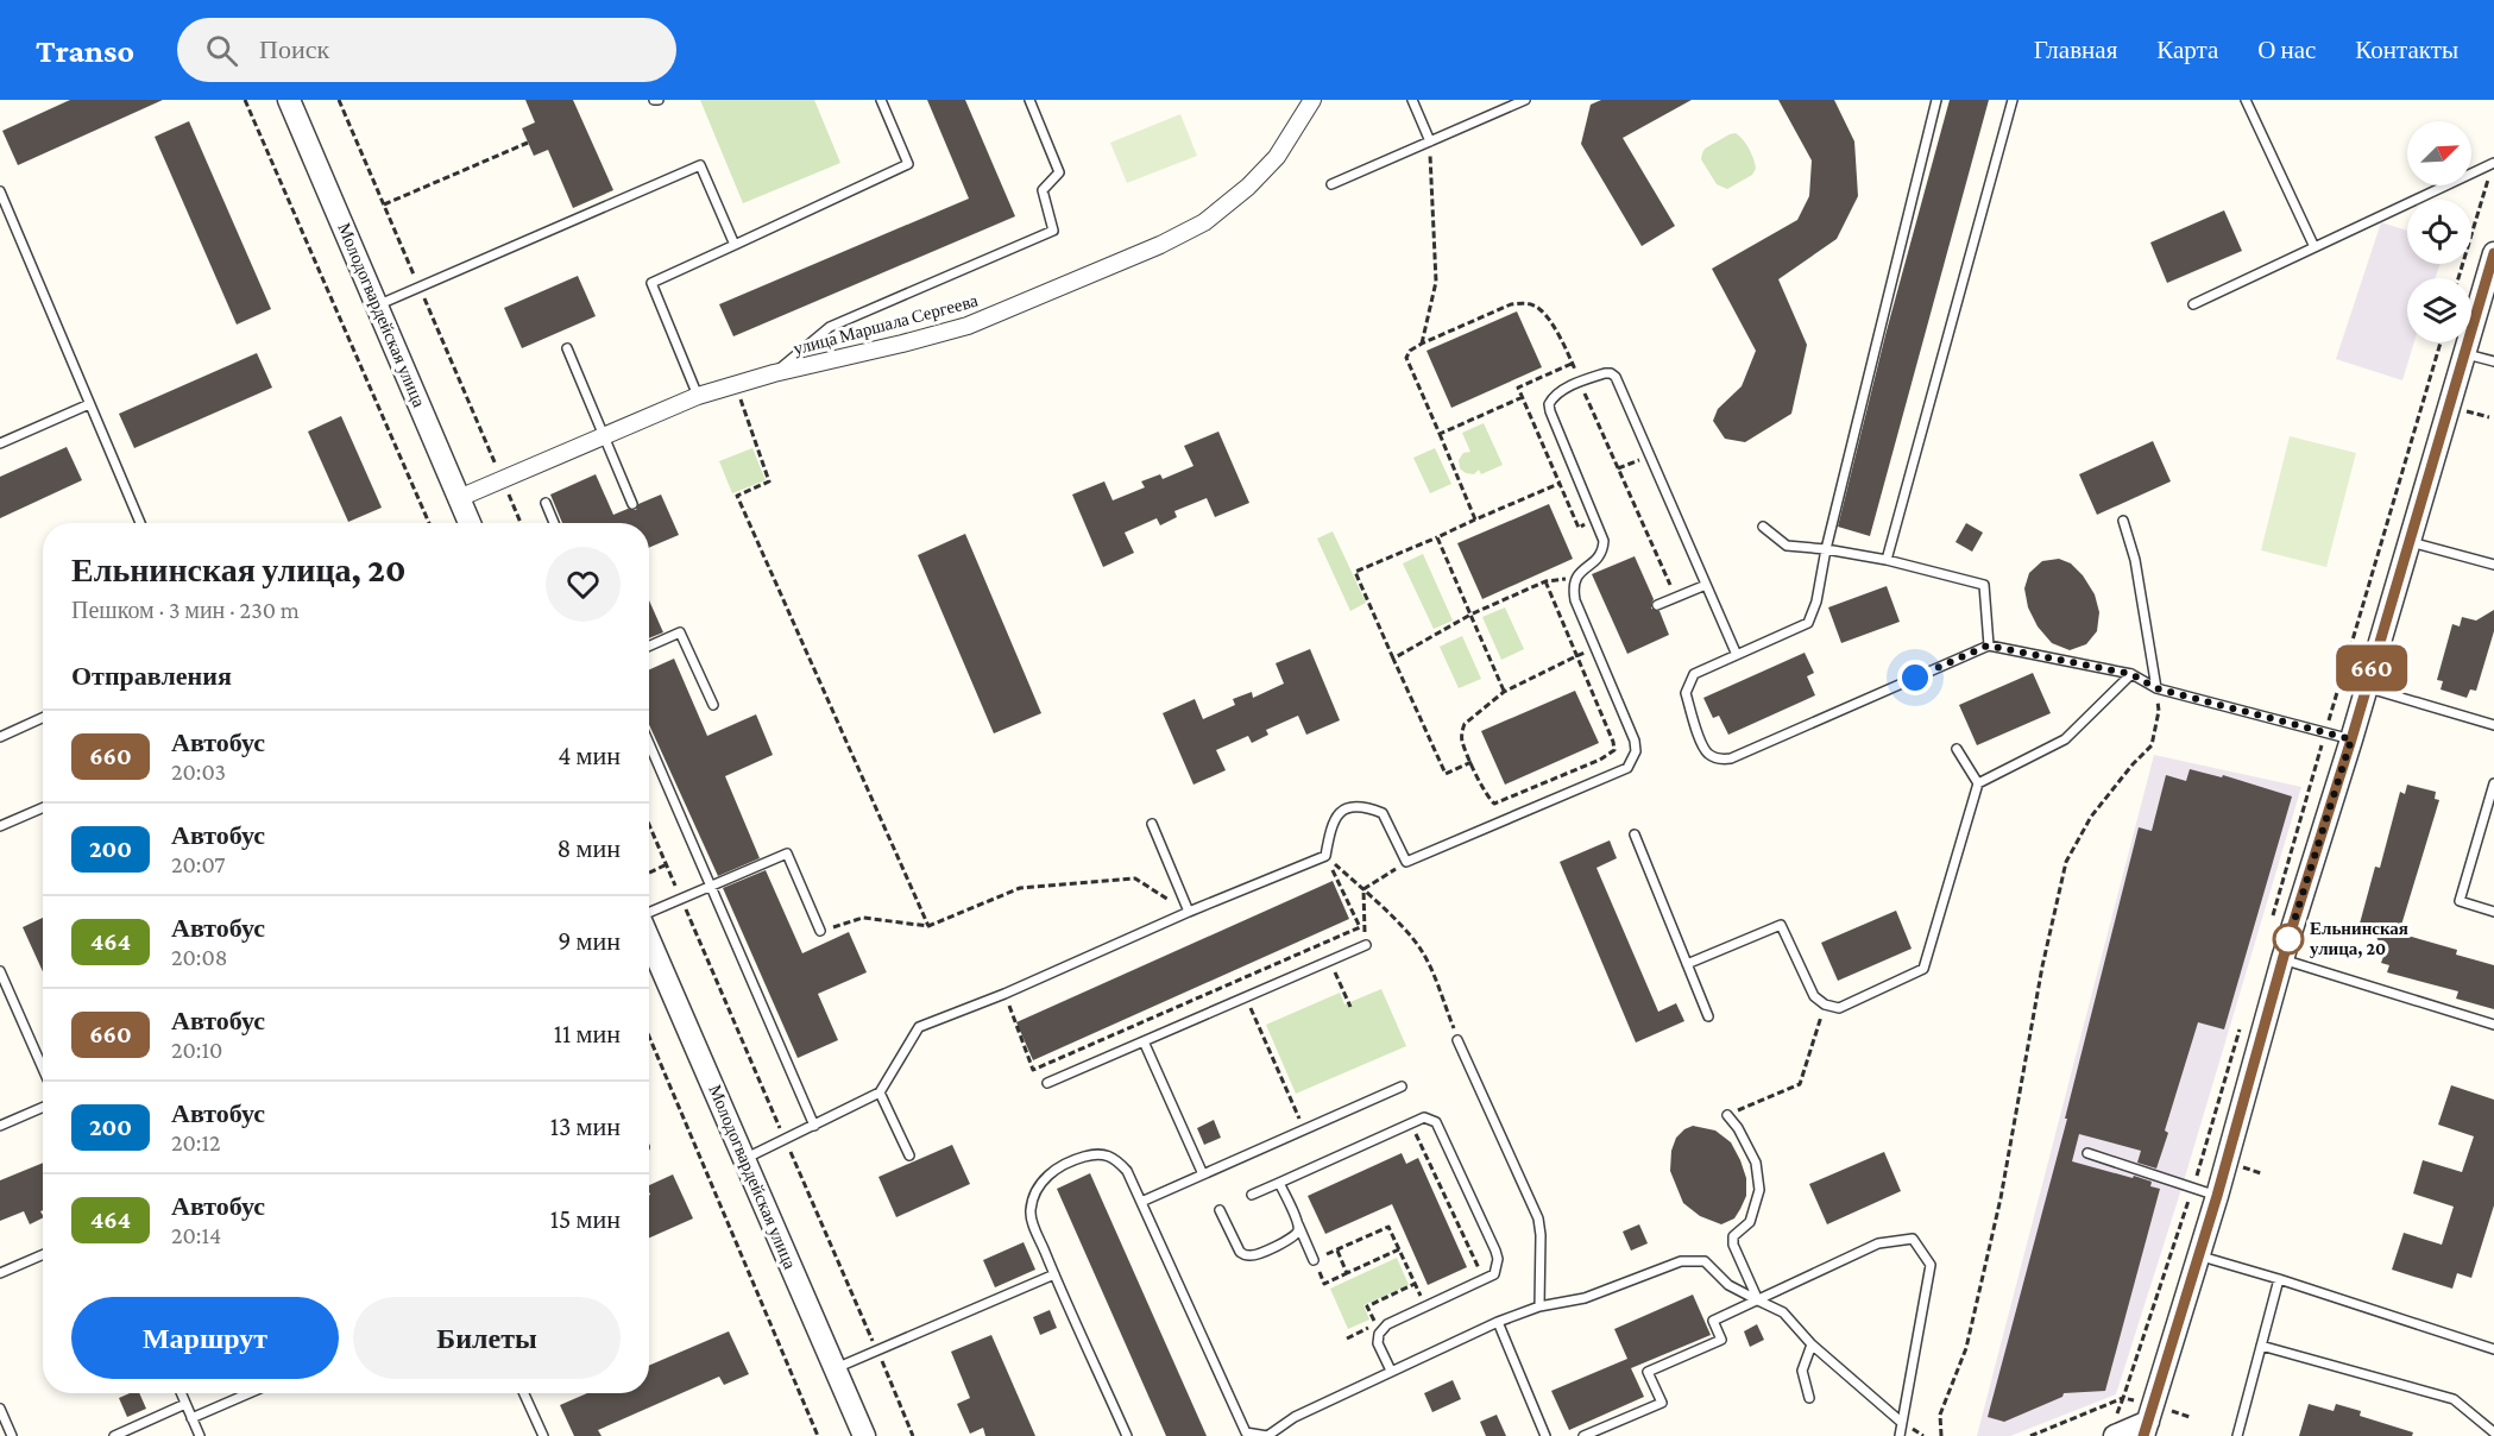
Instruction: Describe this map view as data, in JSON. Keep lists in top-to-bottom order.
{
  "streets": {
    "street": ["Молодогвардейская улица", "улица Маршала Сергеева"]
  },
  "crossings": [
    ["Молодогвардейская улица", "улица Маршала Сергеева"]
  ],
  "places": ["Ельнинская улица, 20"],
  "lines": ["bus line 660"],
  "north": "top right",
  "page": {
    "header": "Transo",
    "search": "Поиск",
    "nav": [
      "Главная",
      "Карта",
      "О нас",
      "Контакты"
    ],
    "on_map": "660",
    "heading": [
      ["Ельнинская улица, 20", "Пешком · 3 мин · 230 m"],
      "Отправления"
    ],
    "list": [
      {
        "mark": "660",
        "name": "Автобус",
        "note": "20:03",
        "value": "4 мин"
      },
      {
        "mark": "200",
        "name": "Автобус",
        "note": "20:07",
        "value": "8 мин"
      },
      {
        "mark": "464",
        "name": "Автобус",
        "note": "20:08",
        "value": "9 мин"
      },
      {
        "mark": "660",
        "name": "Автобус",
        "note": "20:10",
        "value": "11 мин"
      },
      {
        "mark": "200",
        "name": "Автобус",
        "note": "20:12",
        "value": "13 мин"
      },
      {
        "mark": "464",
        "name": "Автобус",
        "note": "20:14",
        "value": "15 мин"
      }
    ],
    "buttons": ["Маршрут", "Билеты"]
  }
}
